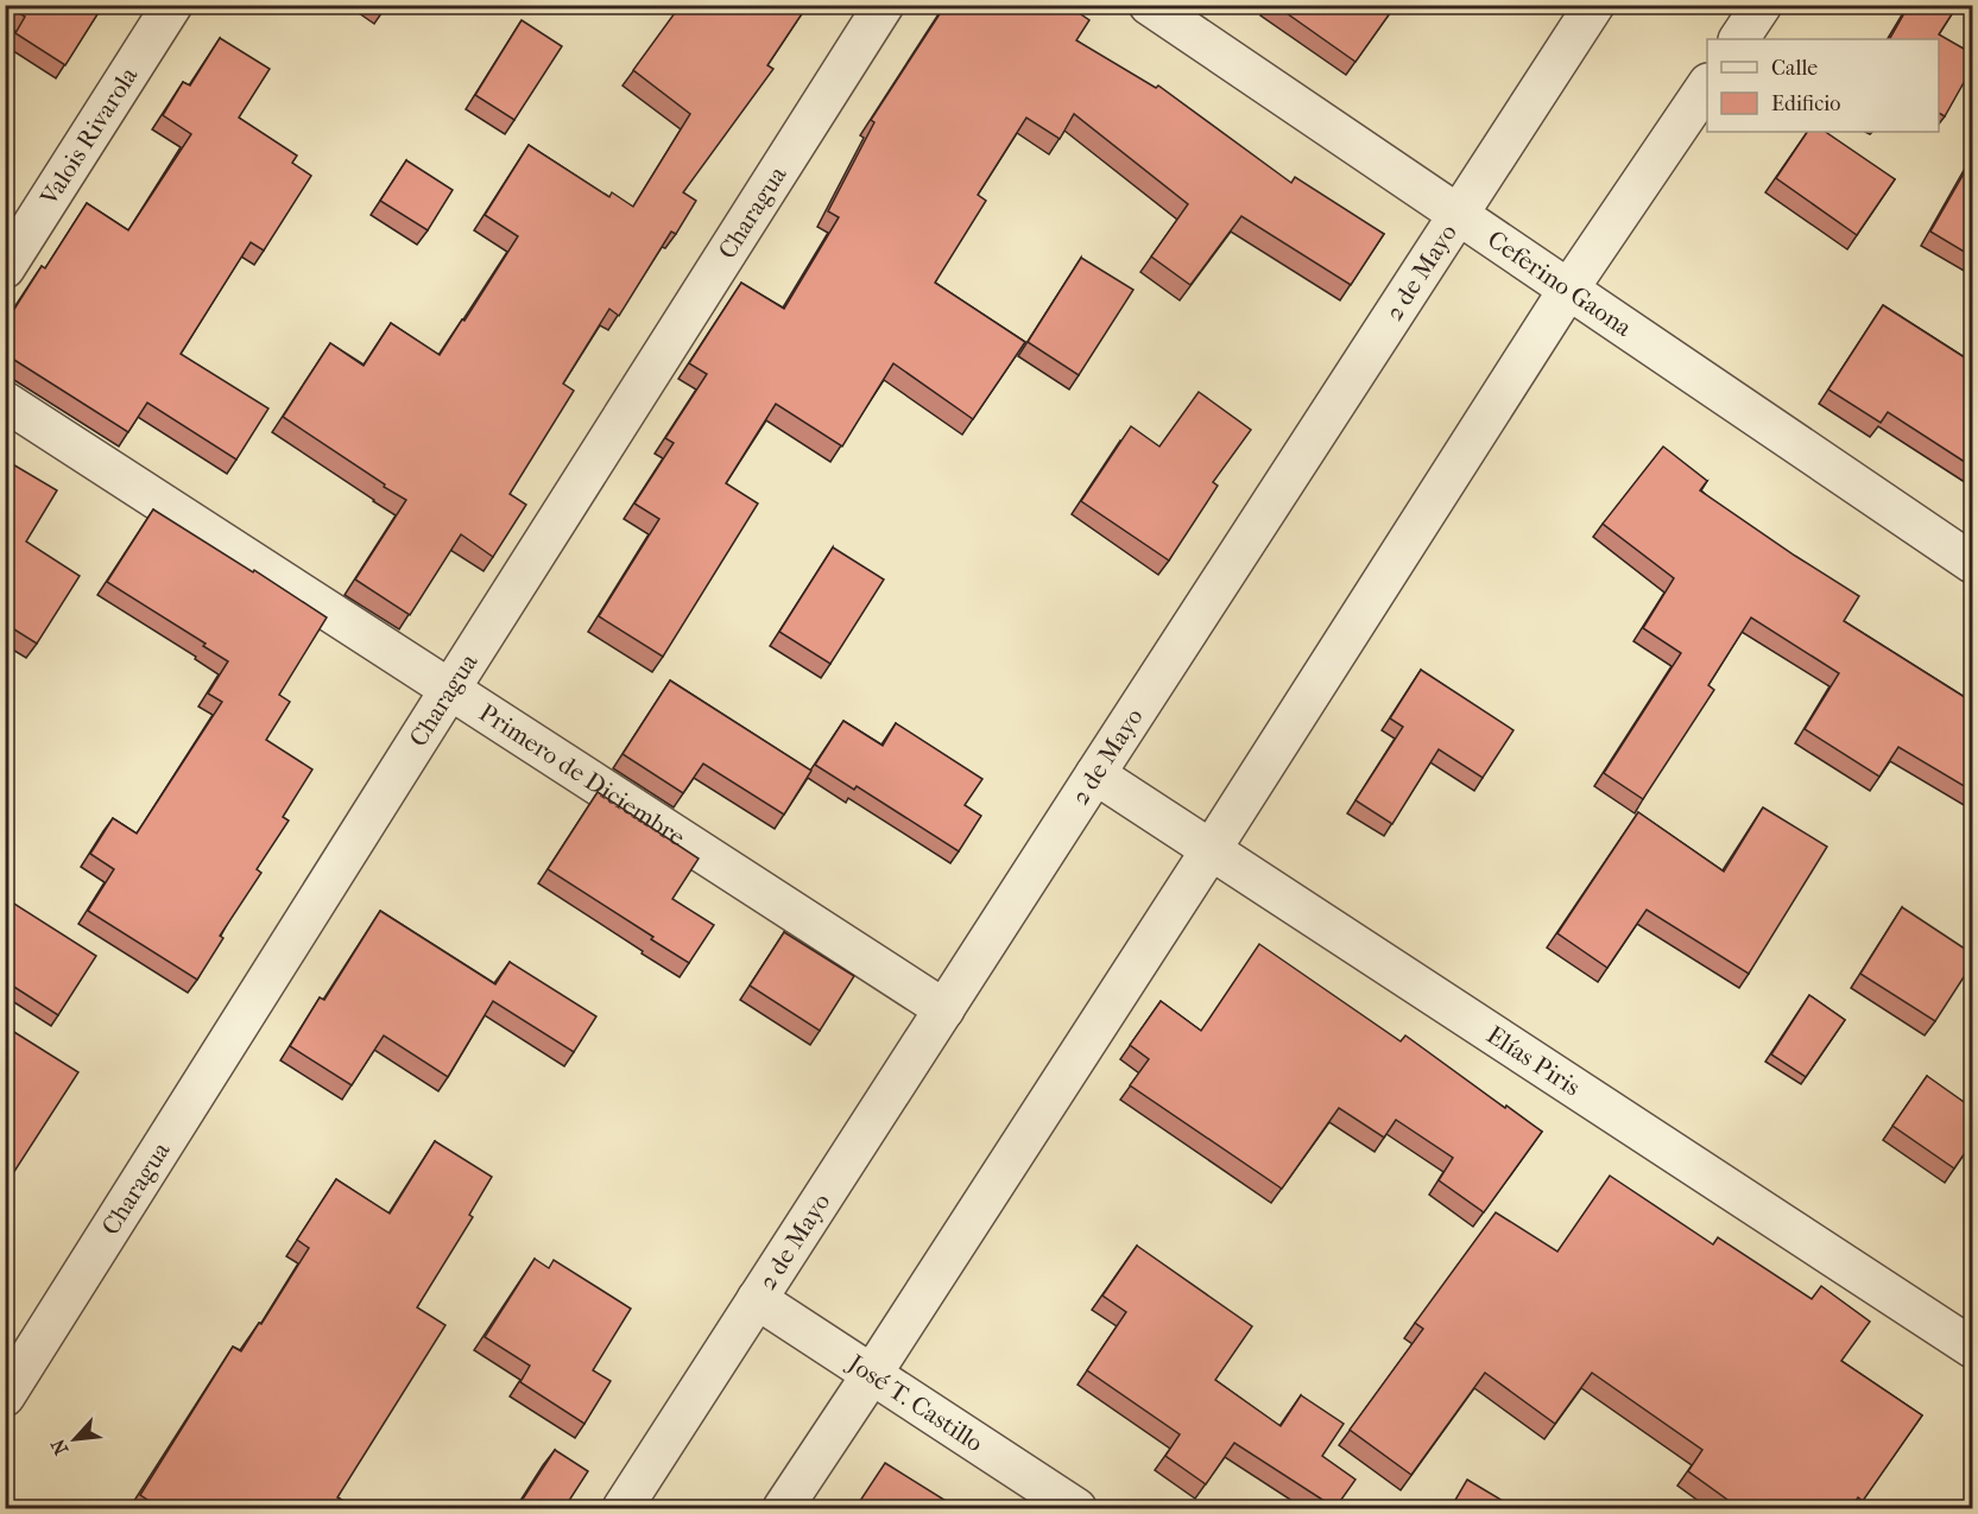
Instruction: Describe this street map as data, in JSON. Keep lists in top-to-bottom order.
{
  "streets": {
    "street": [
      "Valois Rivarola",
      "Charagua",
      "2 de Mayo",
      "Ceferino Gaona",
      "Primero de Diciembre",
      "Elías Piris",
      "José T. Castillo"
    ]
  },
  "crossings": [
    ["Charagua", "Primero de Diciembre"],
    ["2 de Mayo", "Ceferino Gaona"],
    ["2 de Mayo", "Primero de Diciembre"],
    ["2 de Mayo", "Elías Piris"],
    ["2 de Mayo", "José T. Castillo"]
  ],
  "legend": ["Calle", "Edificio"],
  "north": "bottom left"
}
